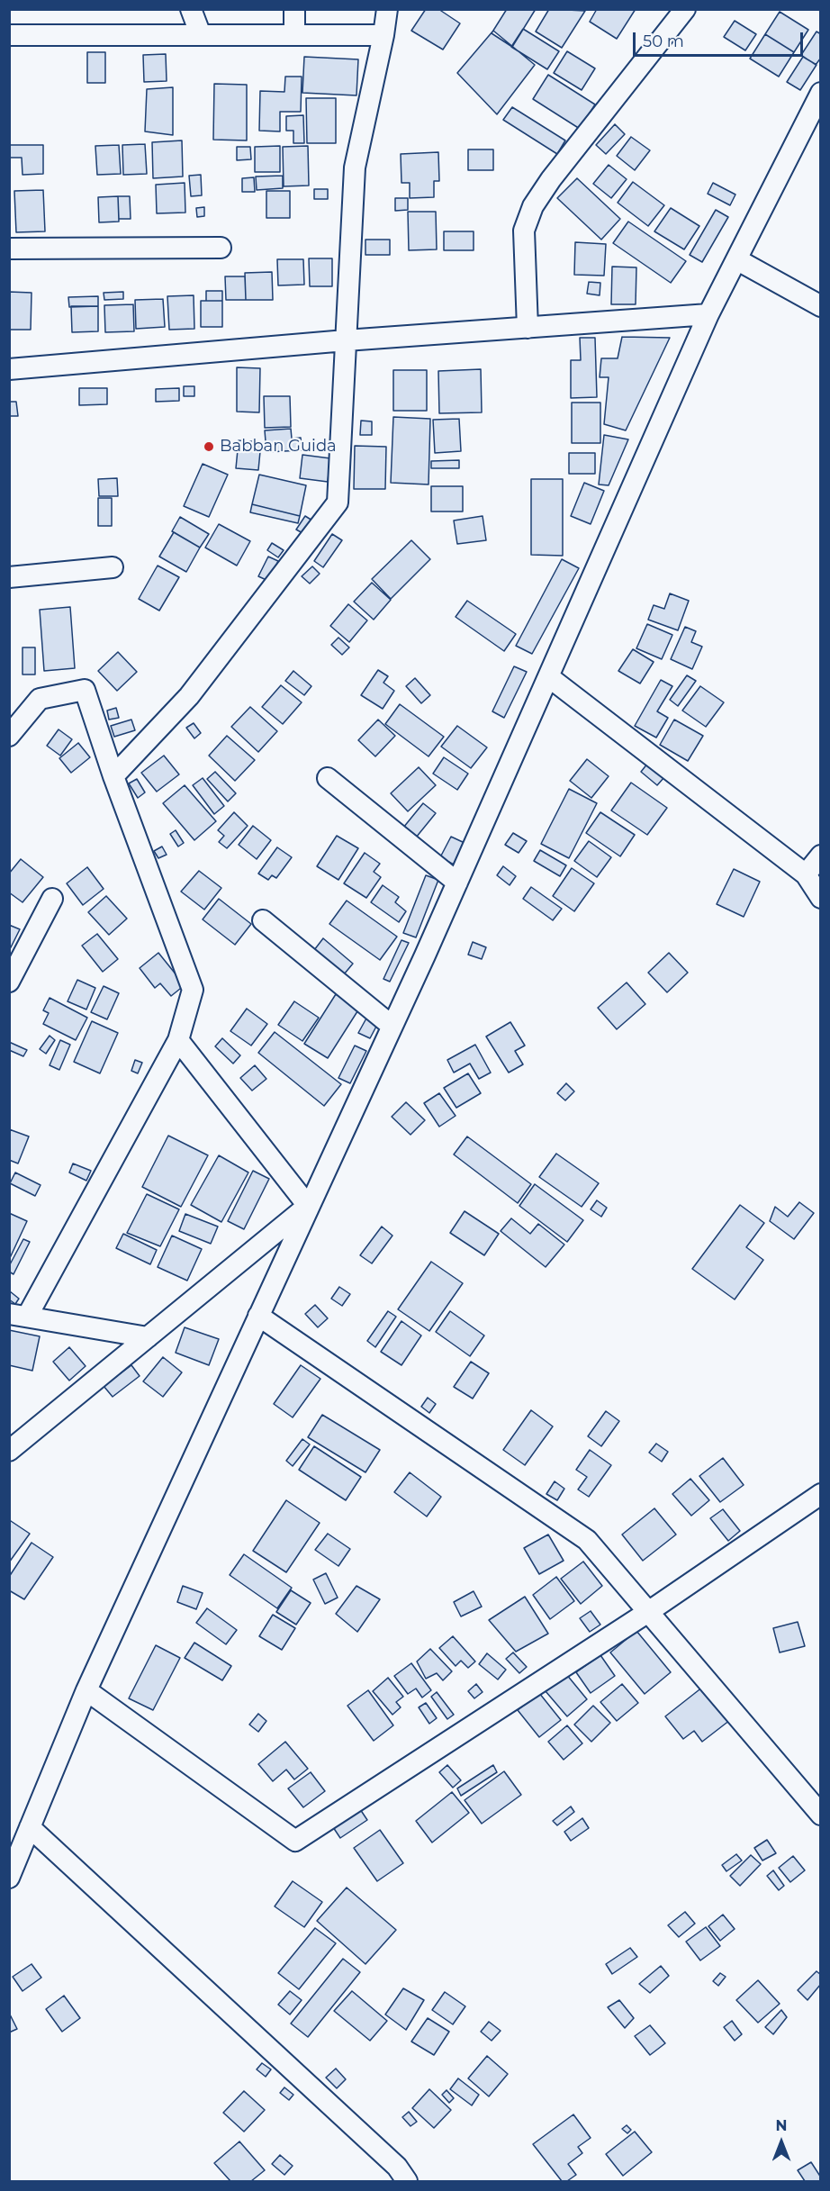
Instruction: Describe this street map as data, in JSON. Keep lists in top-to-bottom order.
{
  "places": ["Babban Guida"],
  "scale_bar": "50 m",
  "north": "top"
}
